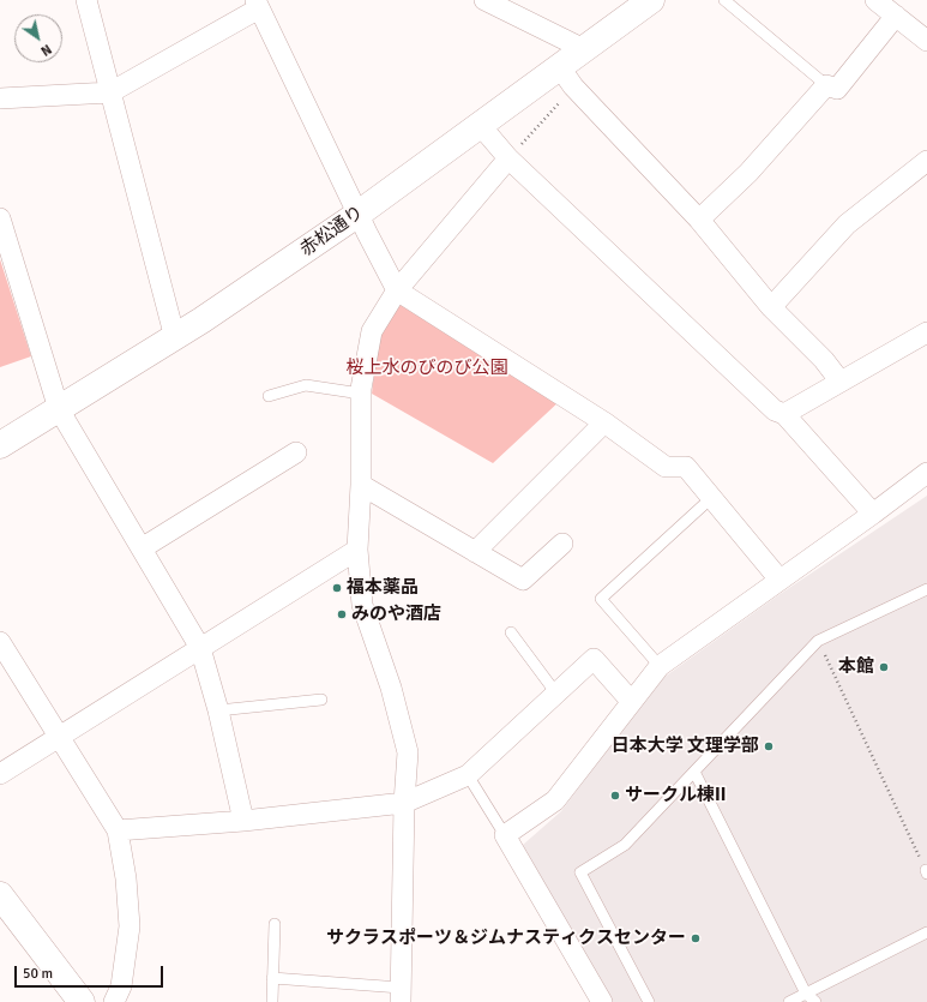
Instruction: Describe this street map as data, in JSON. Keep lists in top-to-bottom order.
{
  "streets": {
    "street": ["赤松通り"]
  },
  "parks": ["桜上水のびのび公園"],
  "places": [
    "福本薬品",
    "みのや酒店",
    "本館",
    "日本大学 文理学部",
    "サークル棟II",
    "サクラスポーツ＆ジムナスティクスセンター"
  ],
  "scale_bar": "50 m",
  "north": "bottom right"
}
